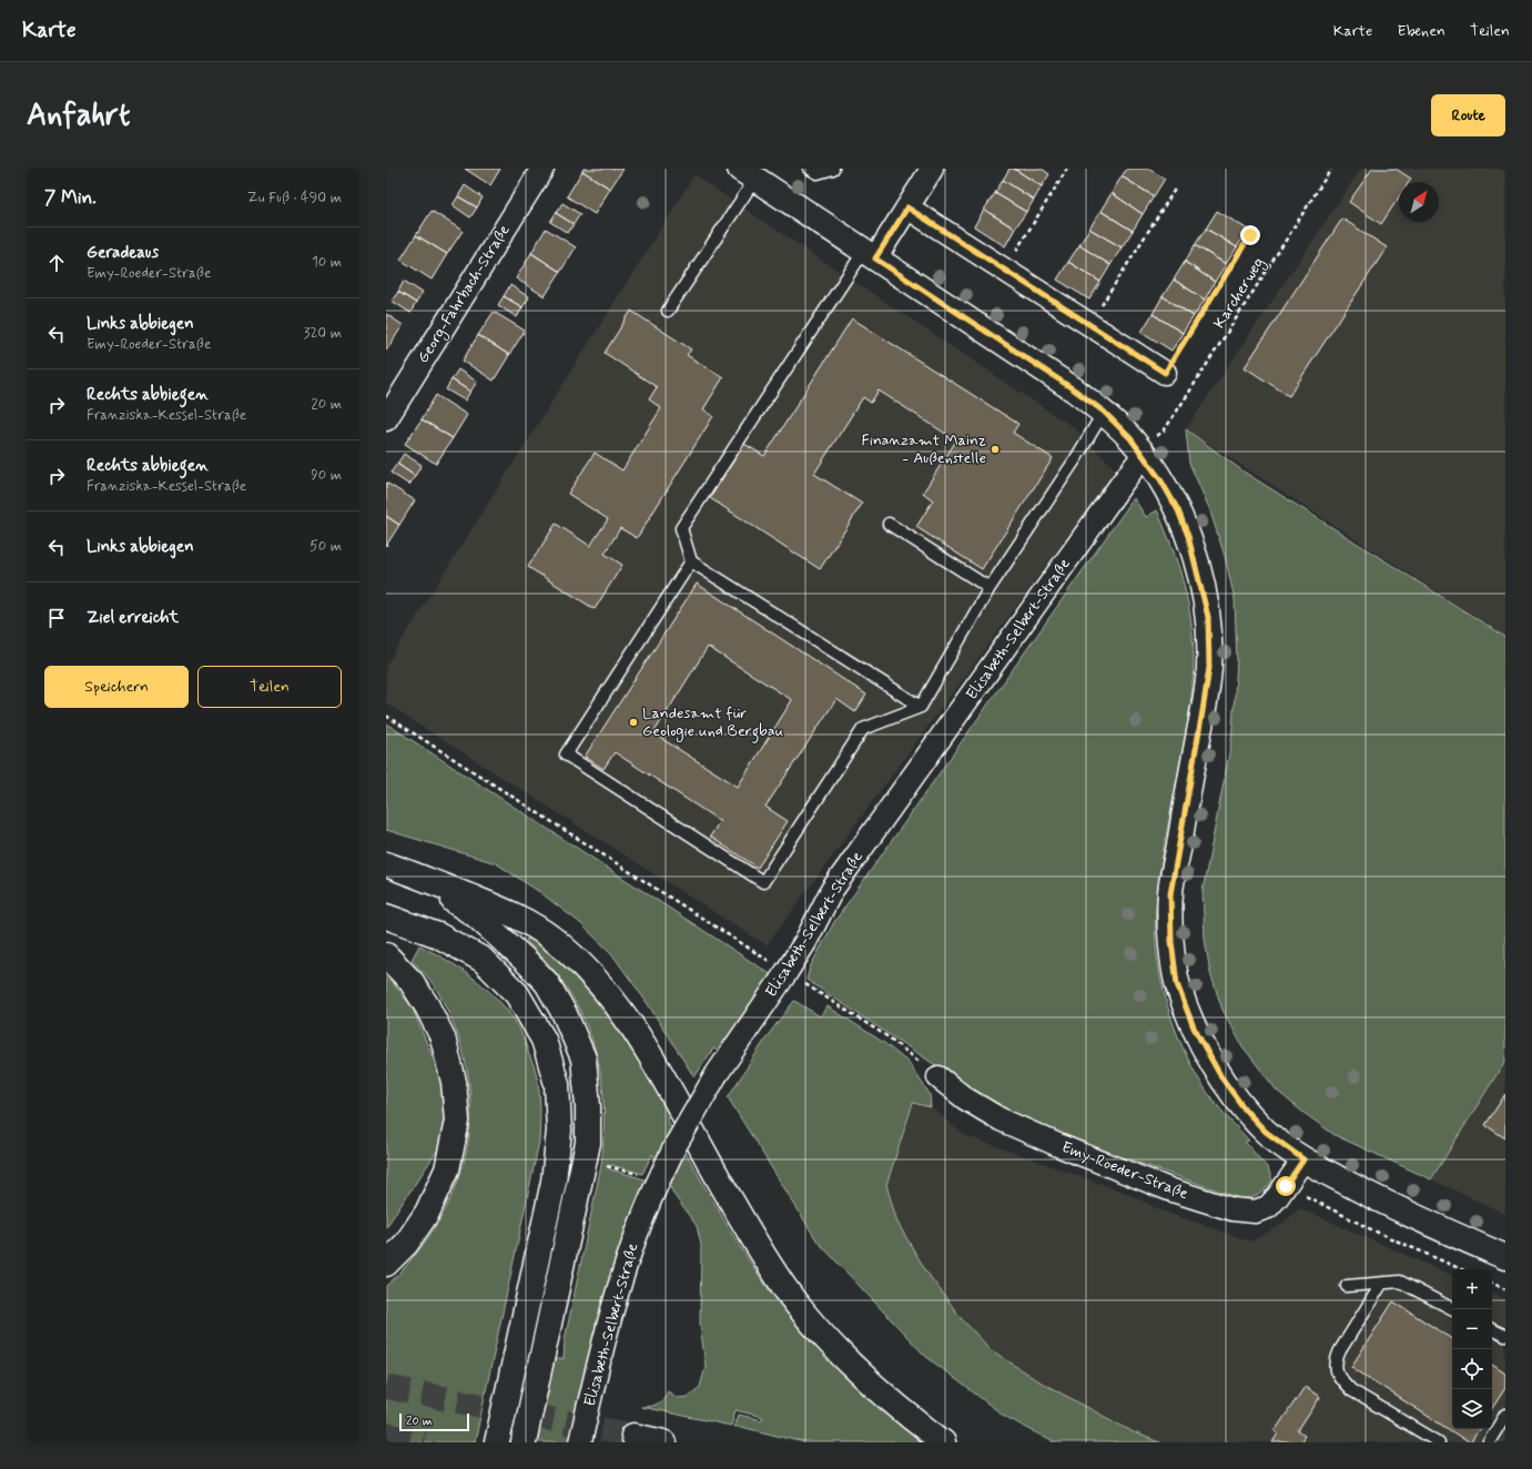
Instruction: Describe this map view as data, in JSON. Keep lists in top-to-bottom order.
{
  "streets": {
    "street": ["Georg-Fahrbach-Straße", "Elisabeth-Selbert-Straße", "Emy-Roeder-Straße"],
    "path": ["Karcherweg"]
  },
  "places": ["Finanzamt Mainz - Außenstelle", "Landesamt für Geologie und Bergbau"],
  "scale_bar": "20 m",
  "north": "top right",
  "page": {
    "header": "Karte",
    "nav": ["Karte", "Ebenen", "Teilen"],
    "buttons": [
      "Route",
      ["Speichern", "Teilen"]
    ],
    "title": "Anfahrt",
    "heading": ["7 Min.", "Zu Fuß · 490 m"],
    "list": [
      ["Geradeaus", "Emy-Roeder-Straße", "10 m"],
      ["Links abbiegen", "Emy-Roeder-Straße", "320 m"],
      ["Rechts abbiegen", "Franziska-Kessel-Straße", "20 m"],
      ["Rechts abbiegen", "Franziska-Kessel-Straße", "90 m"],
      ["Links abbiegen", "50 m"],
      "Ziel erreicht"
    ],
    "map_buttons": ["+", "−"],
    "scale": "20 m"
  }
}
